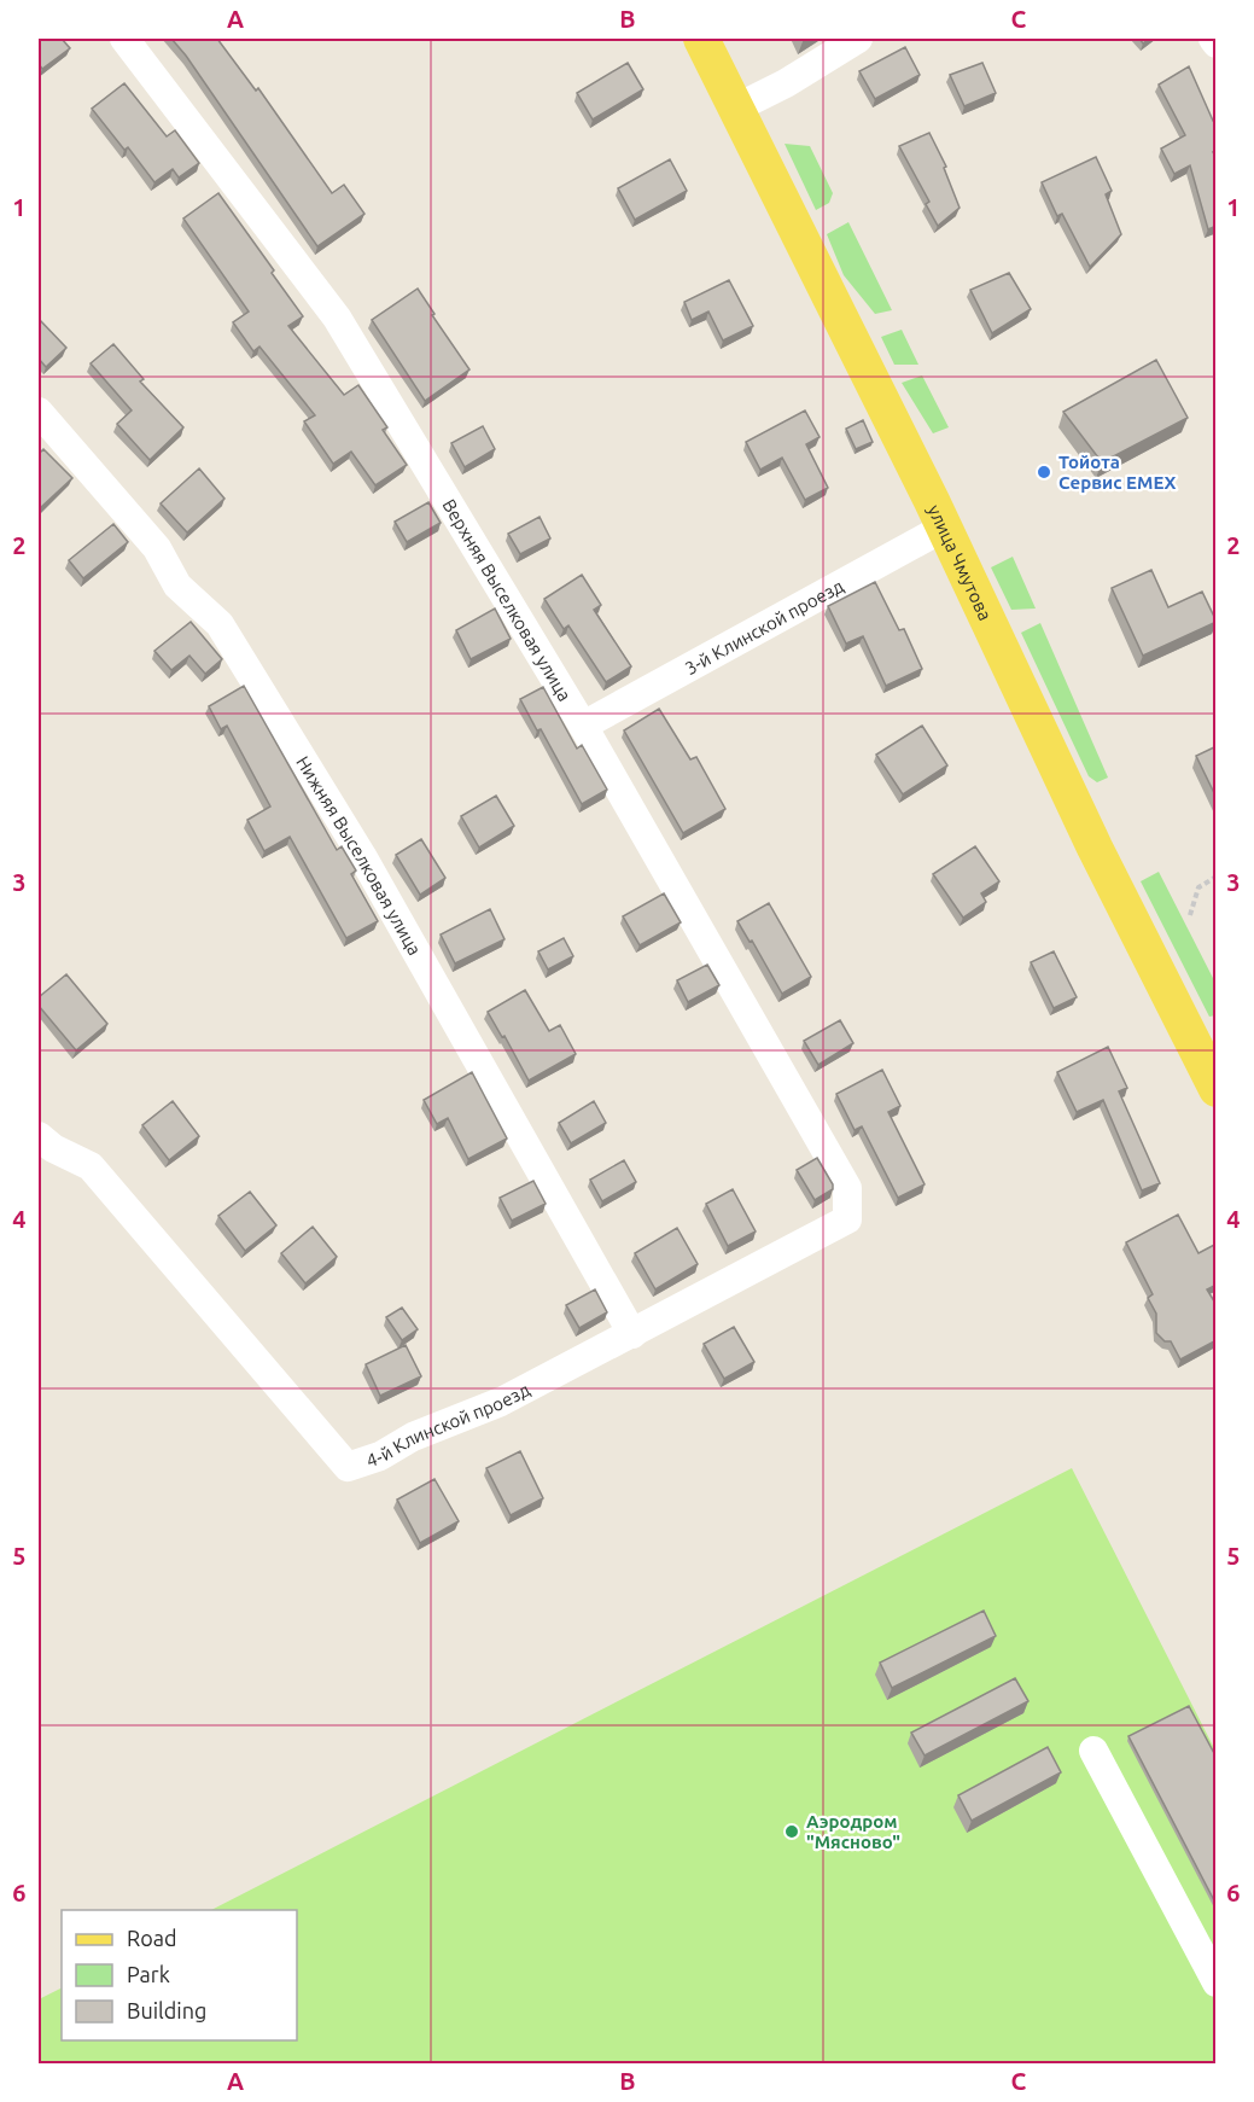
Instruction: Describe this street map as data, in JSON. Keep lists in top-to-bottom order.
{
  "streets": {
    "main road": ["улица Чмутова"],
    "street": [
      "Верхняя Выселковая улица",
      "3-й Клинской проезд",
      "Нижняя Выселковая улица",
      "4-й Клинской проезд"
    ]
  },
  "crossings": [
    ["улица Чмутова", "3-й Клинской проезд"],
    ["Верхняя Выселковая улица", "3-й Клинской проезд"],
    ["Верхняя Выселковая улица", "4-й Клинской проезд"],
    ["Нижняя Выселковая улица", "4-й Клинской проезд"]
  ],
  "places": ["Тойота Сервис EMEX", "Аэродром \"Мясново\""],
  "legend": ["Road", "Park", "Building"],
  "grid": {
    "columns": ["A", "B", "C"],
    "rows": [
      "1",
      "2",
      "3",
      "4",
      "5",
      "6"
    ]
  }
}
